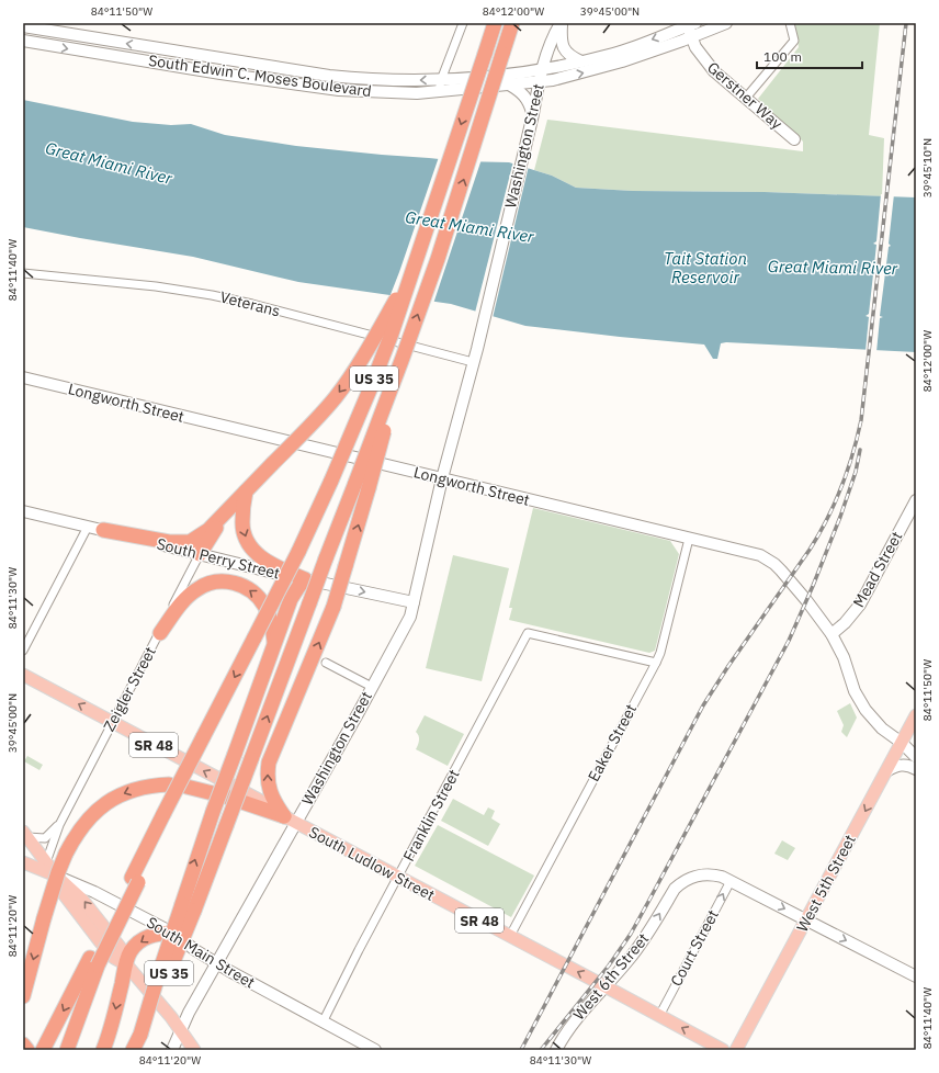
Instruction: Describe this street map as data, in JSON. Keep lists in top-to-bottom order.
{
  "streets": {
    "highway": ["US 35"],
    "main road": [
      "SR 48",
      "South Ludlow Street",
      "West 5th Street",
      "South Main Street"
    ],
    "street": [
      "South Edwin C. Moses Boulevard",
      "Gerstner Way",
      "Washington Street",
      "Veterans",
      "Longworth Street",
      "South Perry Street",
      "Mead Street",
      "Zeigler Street",
      "Eaker Street",
      "Franklin Street",
      "Court Street",
      "West 6th Street"
    ]
  },
  "crossings": [
    ["South Edwin C. Moses Boulevard", "Gerstner Way"],
    ["South Edwin C. Moses Boulevard", "Washington Street"],
    ["Washington Street", "Veterans"],
    ["Washington Street", "Longworth Street"],
    ["Washington Street", "South Perry Street"],
    ["Washington Street", "South Ludlow Street"],
    ["Washington Street", "South Main Street"],
    ["Longworth Street", "Mead Street"],
    ["Longworth Street", "Eaker Street"],
    ["Longworth Street", "West 5th Street"],
    ["South Perry Street", "Zeigler Street"],
    ["Zeigler Street", "South Ludlow Street"],
    ["Eaker Street", "Franklin Street"],
    ["Eaker Street", "South Ludlow Street"],
    ["Franklin Street", "South Ludlow Street"],
    ["Franklin Street", "South Main Street"],
    ["South Ludlow Street", "Court Street"],
    ["South Ludlow Street", "West 6th Street"],
    ["West 5th Street", "West 6th Street"],
    ["Court Street", "West 6th Street"]
  ],
  "one_way": ["South Ludlow Street", "West 5th Street", "Court Street"],
  "water": ["Great Miami River", "Tait Station Reservoir"],
  "scale_bar": "100 m",
  "coordinates": [
    "84°11'50\"W",
    "84°12'00\"W",
    "39°45'00\"N",
    "39°45'10\"N",
    "84°11'40\"W",
    "84°11'30\"W",
    "84°11'20\"W"
  ]
}
